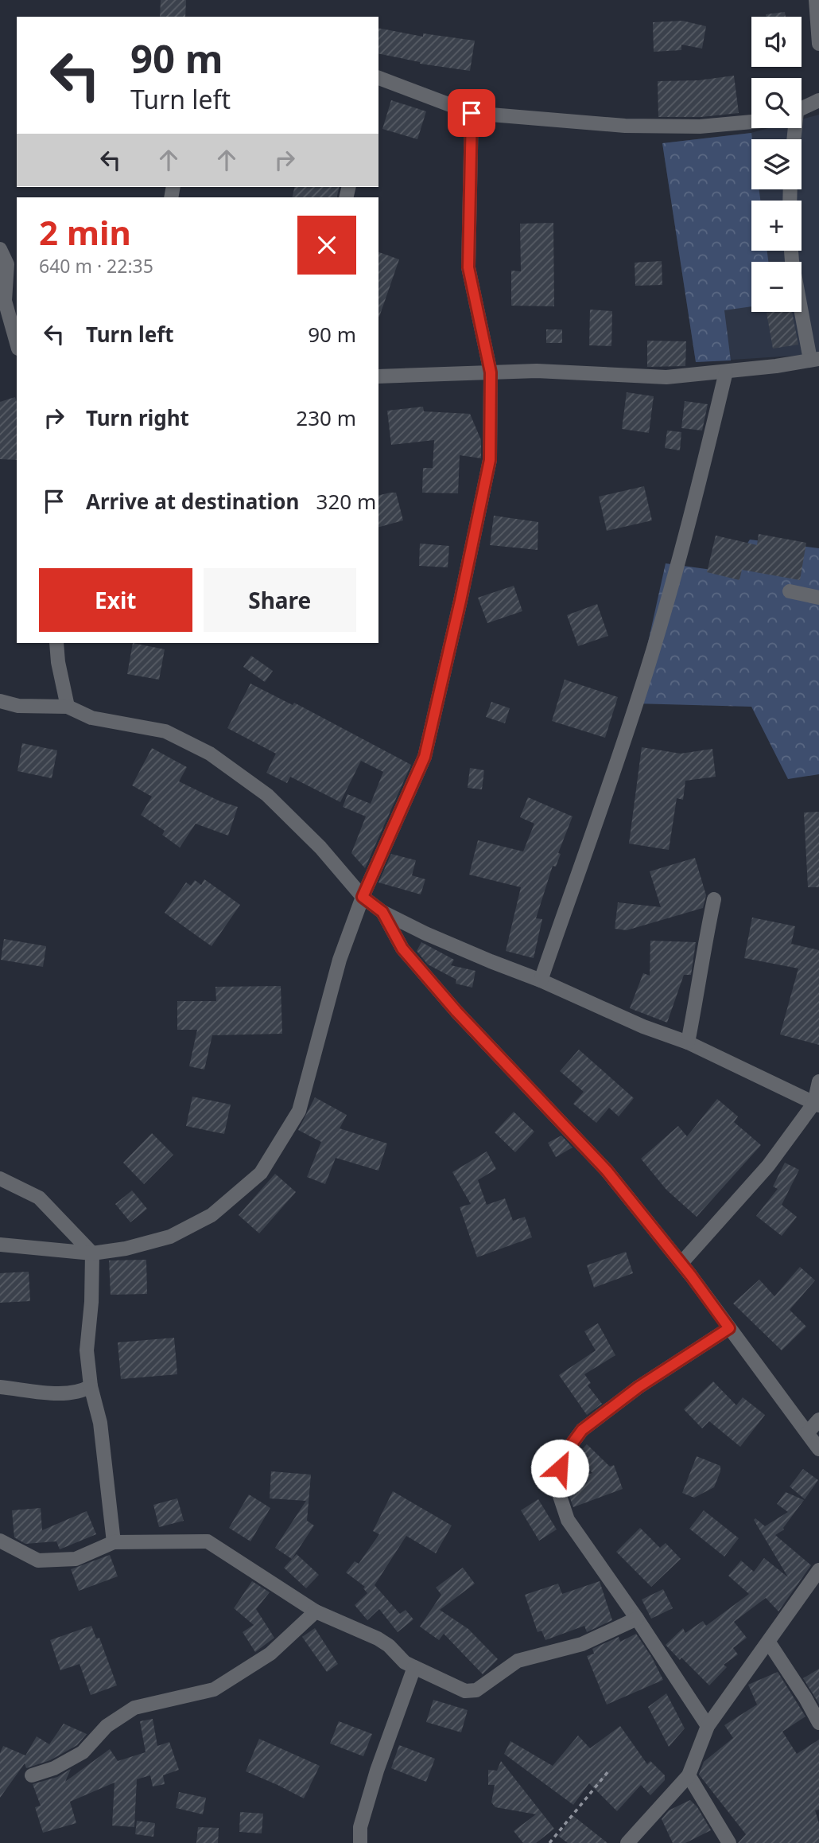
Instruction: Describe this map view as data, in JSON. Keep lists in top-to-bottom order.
{
  "page": {
    "map_buttons": ["+", "−"],
    "turn": ["90 m", "Turn left"],
    "heading": ["2 min", "640 m · 22:35"],
    "list": [
      {
        "name": "Turn left",
        "value": "90 m"
      },
      {
        "name": "Turn right",
        "value": "230 m"
      },
      {
        "name": "Arrive at destination",
        "value": "320 m"
      }
    ],
    "buttons": ["Exit", "Share"]
  }
}
